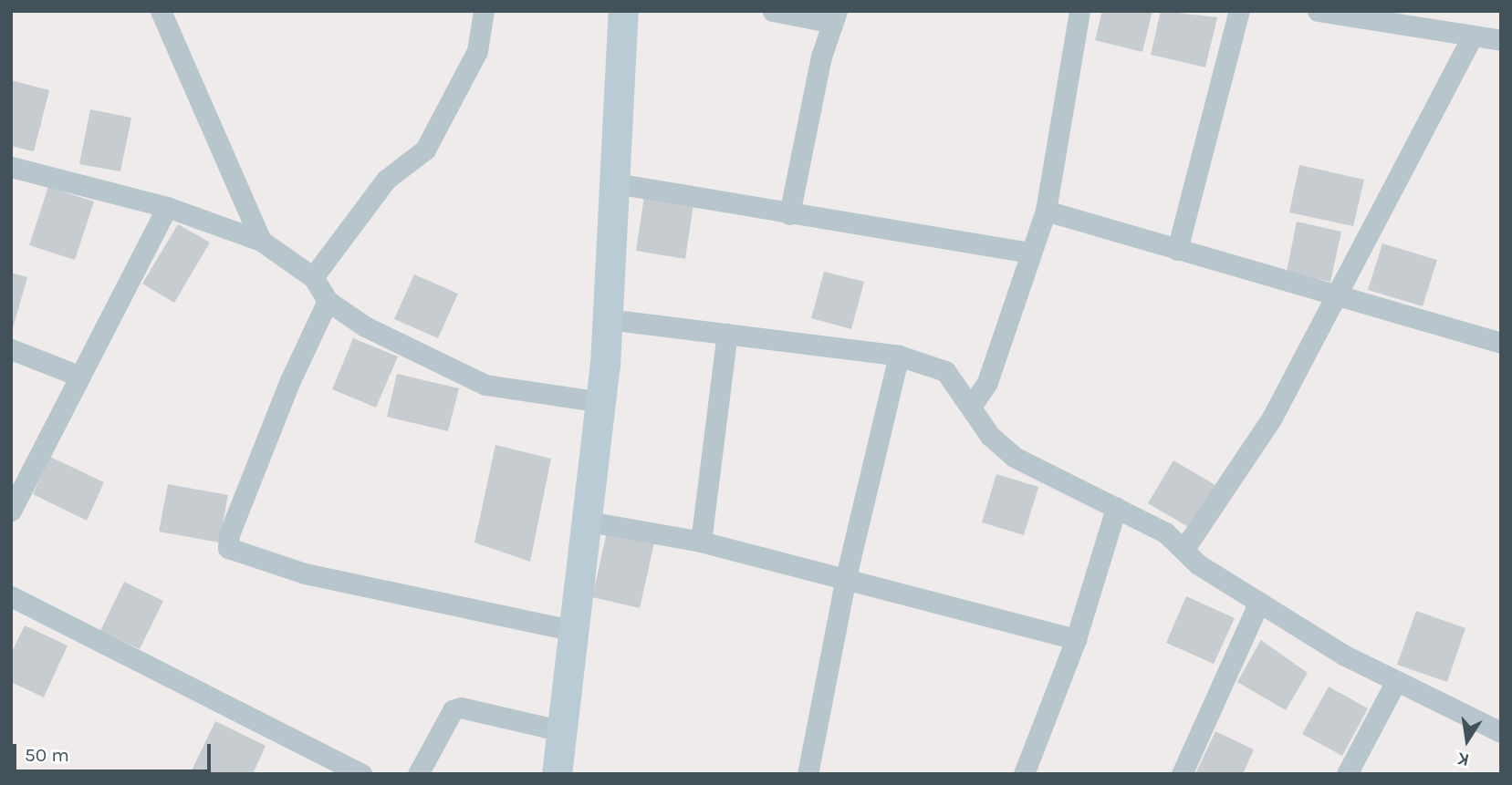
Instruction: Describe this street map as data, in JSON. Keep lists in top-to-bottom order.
{
  "scale_bar": "50 m",
  "north": "bottom"
}
